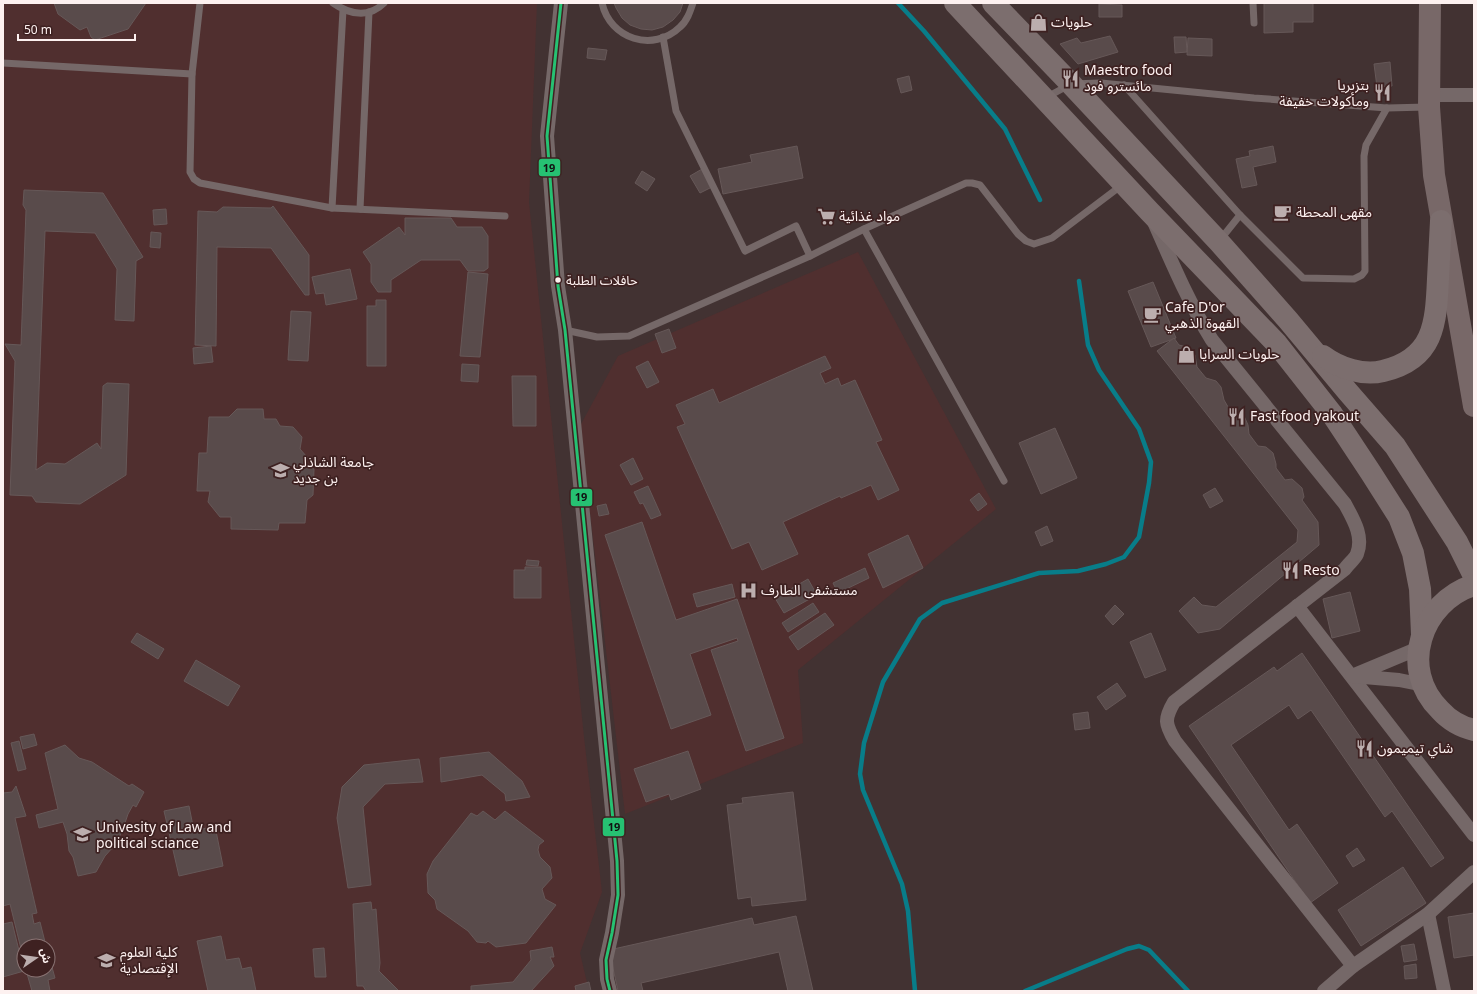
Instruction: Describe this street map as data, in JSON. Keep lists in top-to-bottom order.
{
  "places": {
    "shop": ["حلويات", "حلويات السرايا"],
    "restaurant": [
      "Maestro food مائسترو فود",
      "بتزيريا ومأكولات خفيفة",
      "Fast food yakout",
      "Resto",
      "شاي تيميمون"
    ],
    "cafe": ["مقهى المحطة", "Cafe D'or القهوة الذهبي"],
    "supermarket": ["مواد غذائية"],
    "other": ["حافلات الطلبة"],
    "school or university": ["جامعة الشاذلي بن جديد", "Univesity of Law and political sciance", "كلية العلوم الإقتصادية"],
    "hospital": ["مستشفى الطارف"]
  },
  "lines": ["transit line 19"],
  "scale_bar": "50 m",
  "north": "right"
}
